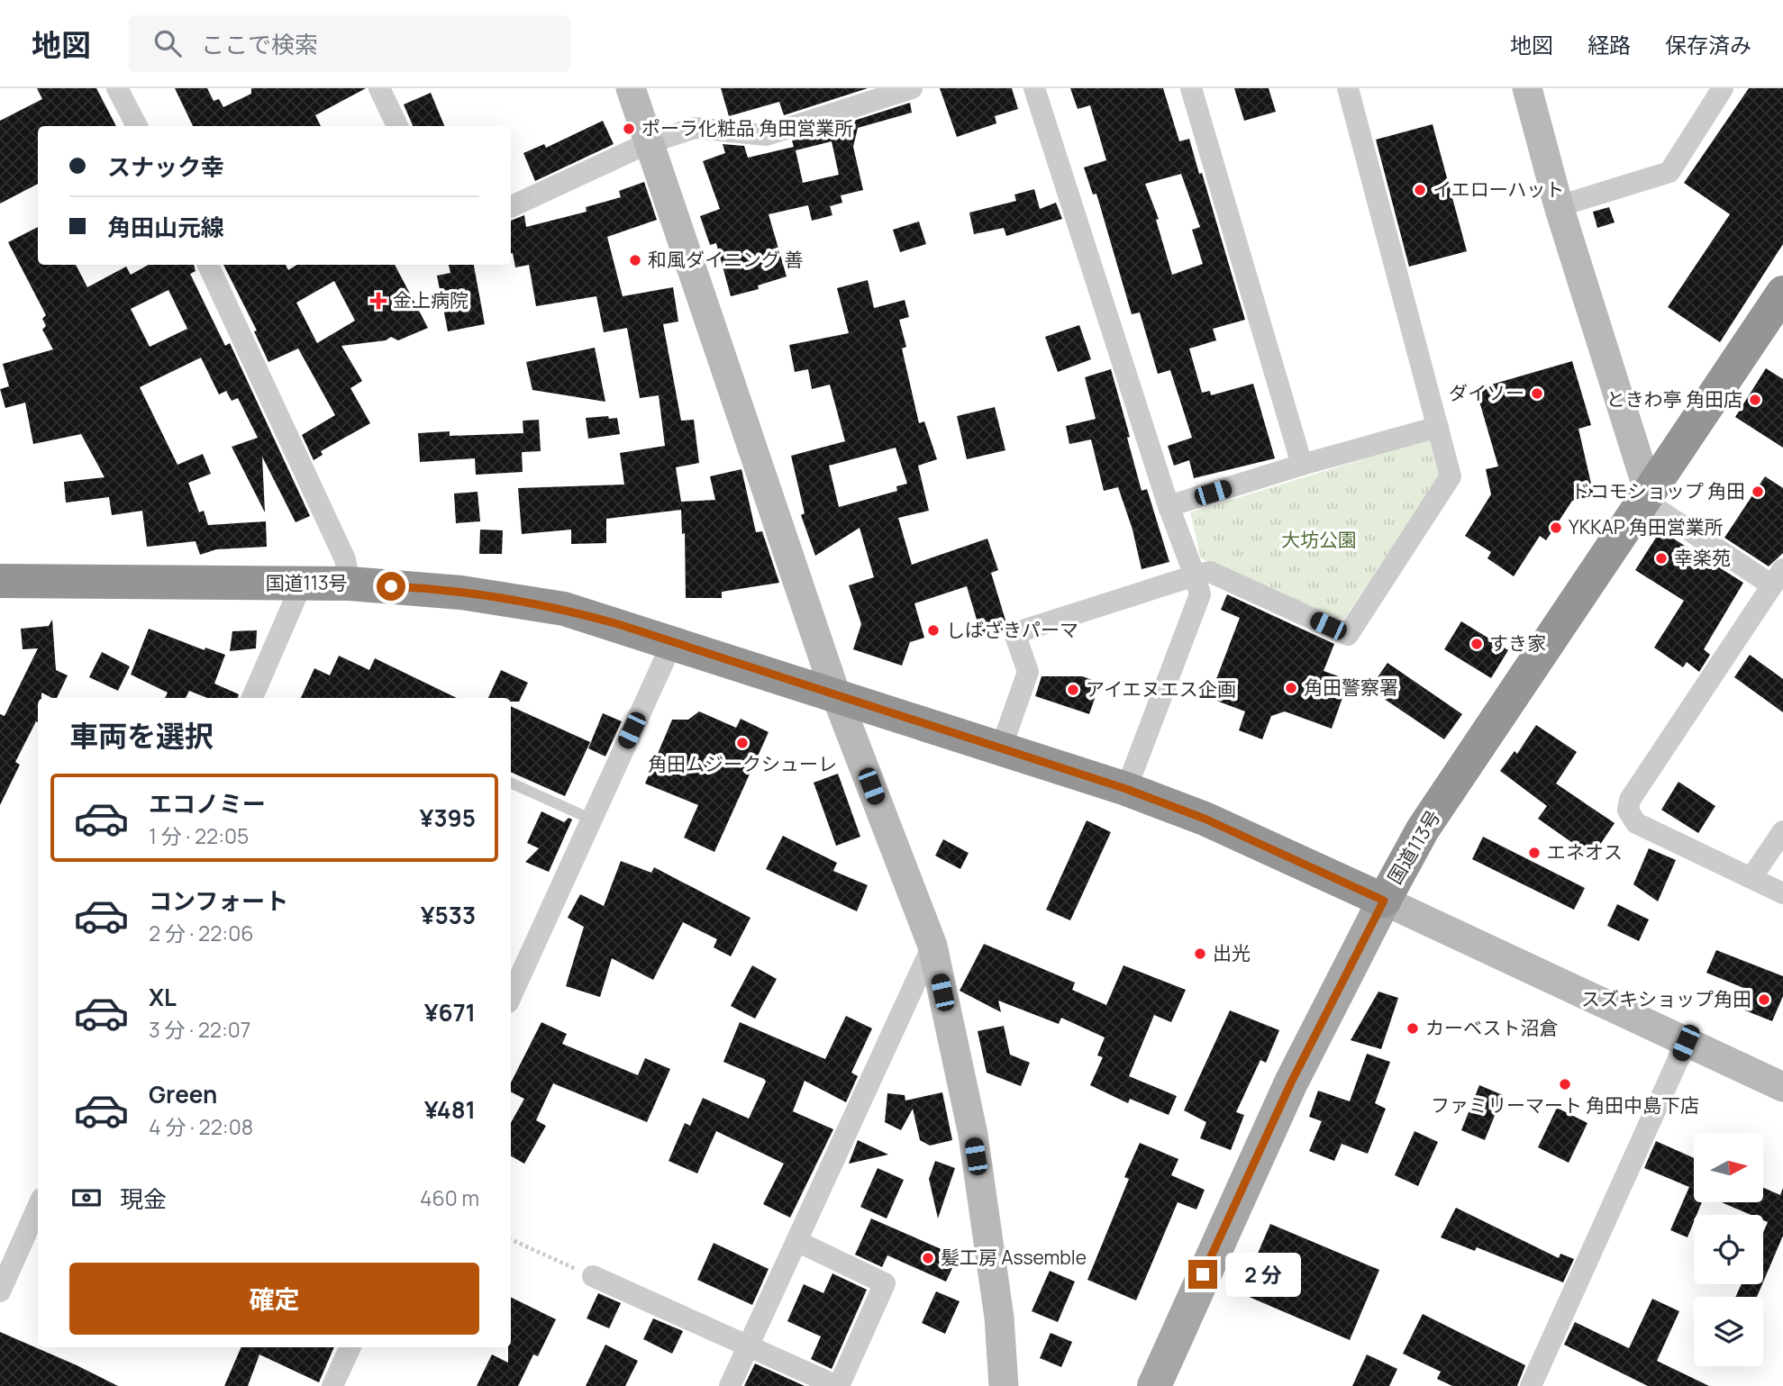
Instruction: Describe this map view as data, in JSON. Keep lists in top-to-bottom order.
{
  "streets": {
    "highway": ["国道113号"]
  },
  "parks": ["大坊公園"],
  "places": {
    "other": [
      "ポーラ化粧品 角田営業所",
      "イエローハット",
      "和風ダイニング 善",
      "ダイソー",
      "ときわ亭 角田店",
      "ドコモショップ 角田",
      "YKKAP 角田営業所",
      "幸楽苑",
      "しばざきパーマ",
      "すき家",
      "角田警察署",
      "アイエヌエス企画",
      "角田ムジークシューレ",
      "エネオス",
      "出光",
      "スズキショップ角田",
      "カーベスト沼倉",
      "ファミリーマート 角田中島下店",
      "髪工房 Assemble"
    ],
    "health": ["金上病院"]
  },
  "north": "right",
  "page": {
    "header": "地図",
    "search": "ここで検索",
    "nav": ["地図", "経路", "保存済み"],
    "banner": ["スナック幸", "角田山元線"],
    "heading": "車両を選択",
    "list": [
      {
        "name": "エコノミー",
        "note": "1 分 · 22:05",
        "value": "¥395"
      },
      {
        "name": "コンフォート",
        "note": "2 分 · 22:06",
        "value": "¥533"
      },
      {
        "name": "XL",
        "note": "3 分 · 22:07",
        "value": "¥671"
      },
      {
        "name": "Green",
        "note": "4 分 · 22:08",
        "value": "¥481"
      }
    ],
    "pay": ["現金", "460 m"],
    "buttons": "確定",
    "bubble": "2 分"
  }
}
